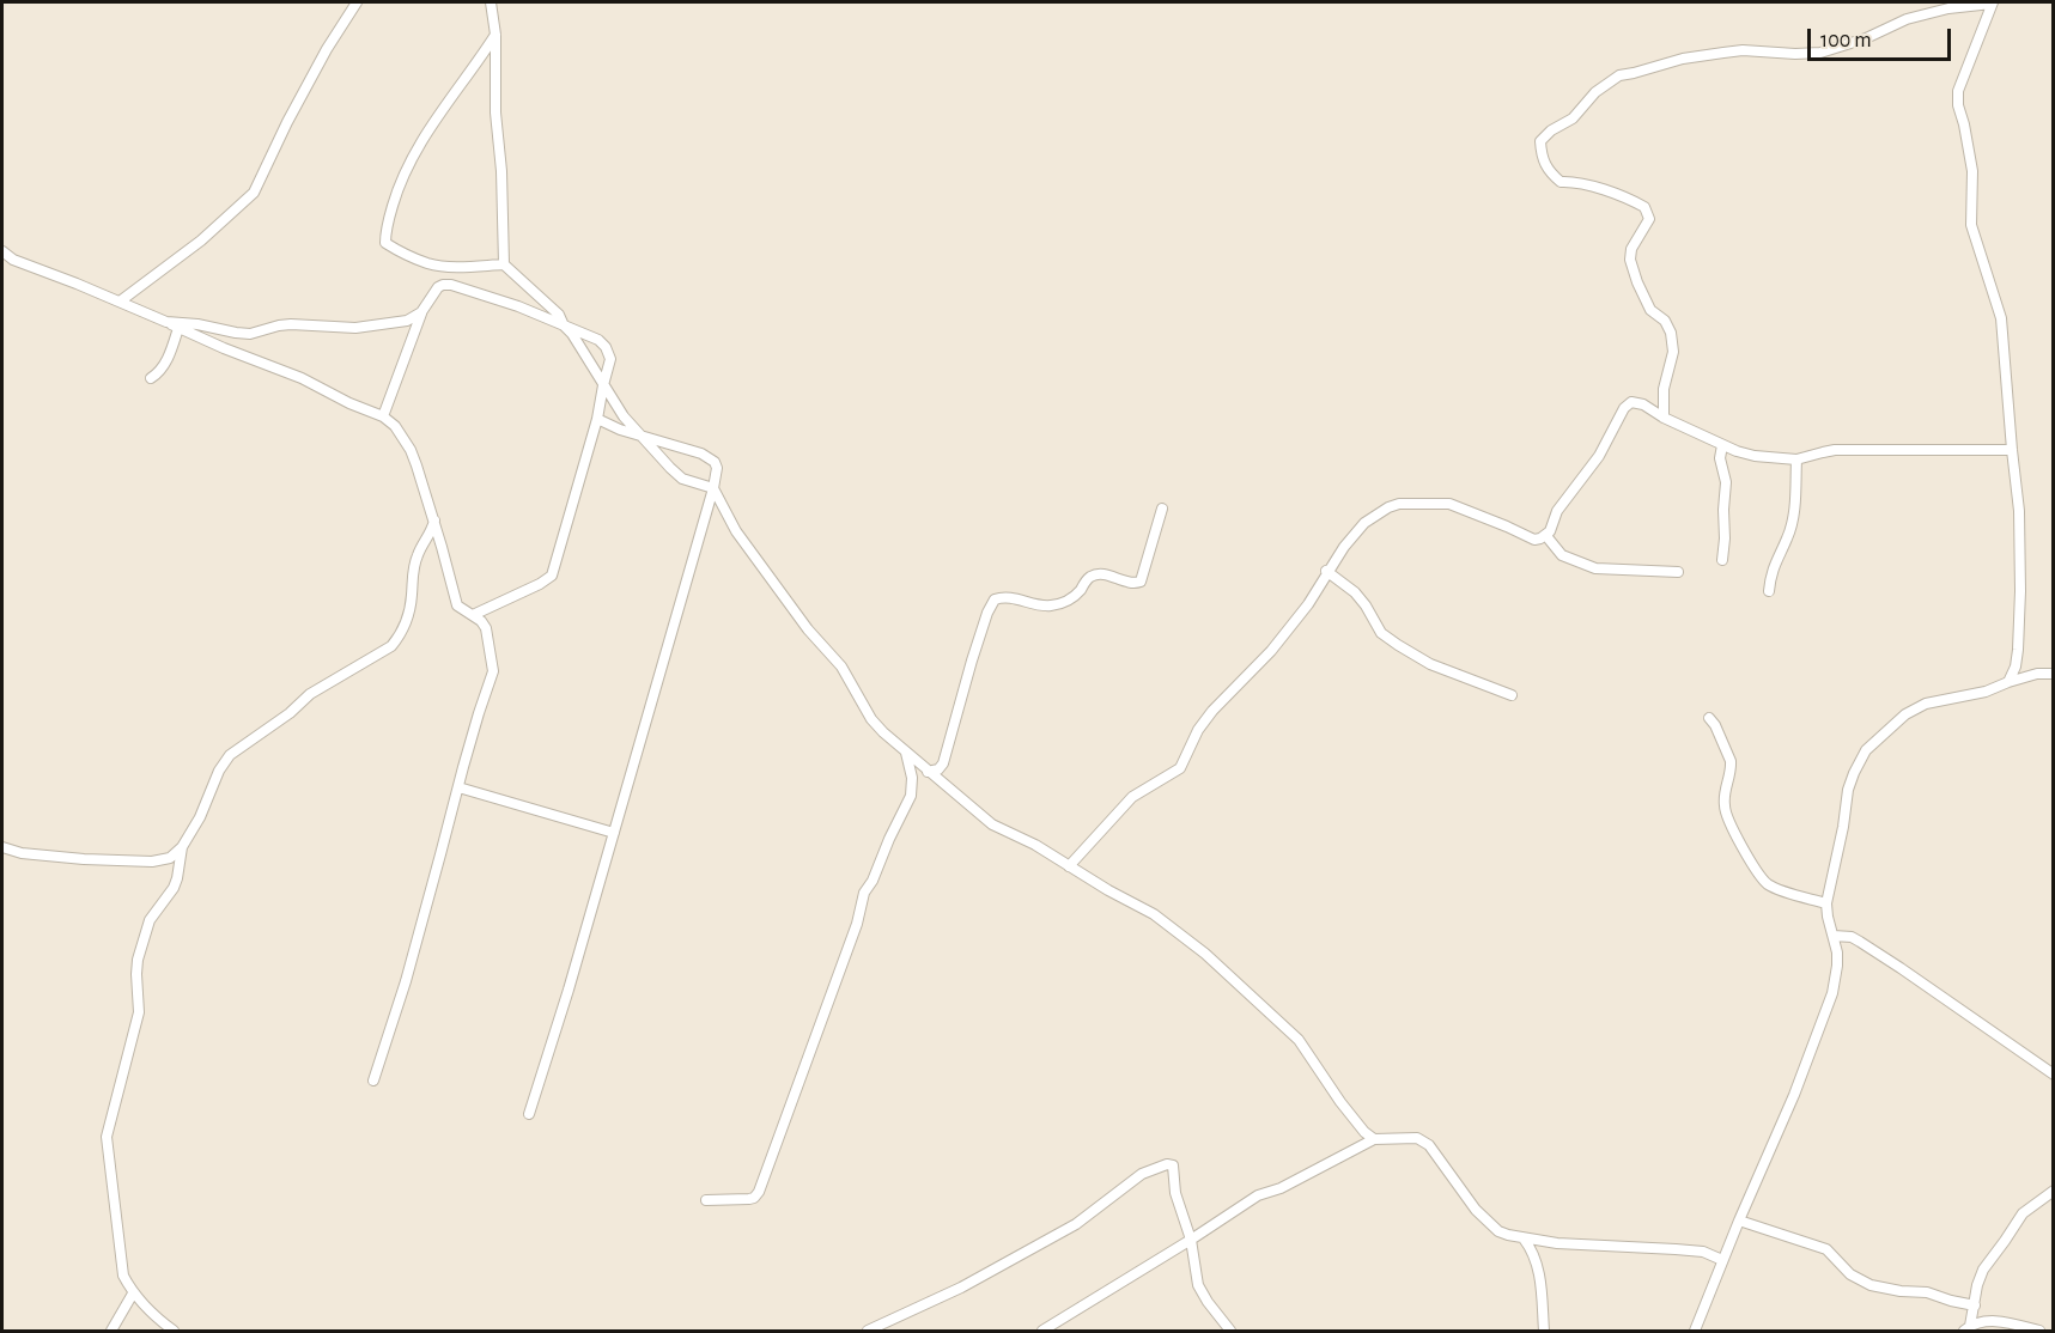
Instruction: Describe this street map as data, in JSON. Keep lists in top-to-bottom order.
{
  "scale_bar": "100 m"
}
